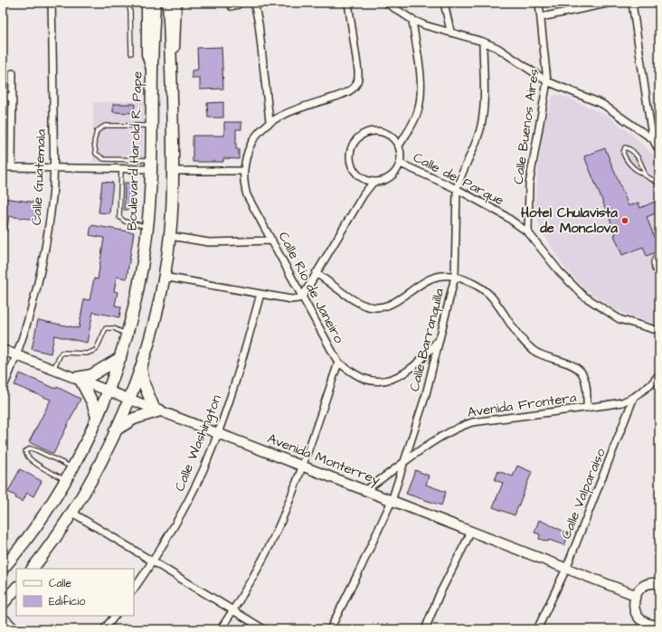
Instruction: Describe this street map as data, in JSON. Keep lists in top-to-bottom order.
{
  "streets": {
    "highway": ["Boulevard Harold R. Pape"],
    "street": [
      "Calle Buenos Aires",
      "Calle Guatemala",
      "Calle del Parque",
      "Calle Río de Janeiro",
      "Calle Barranquilla",
      "Avenida Frontera",
      "Calle Washington",
      "Avenida Monterrey",
      "Calle Valparaíso"
    ]
  },
  "crossings": [
    ["Calle Buenos Aires", "Calle del Parque"],
    ["Boulevard Harold R. Pape", "Avenida Monterrey"],
    ["Calle Guatemala", "Avenida Monterrey"],
    ["Calle del Parque", "Calle Barranquilla"],
    ["Calle Río de Janeiro", "Avenida Monterrey"],
    ["Calle Barranquilla", "Avenida Frontera"],
    ["Calle Barranquilla", "Avenida Monterrey"],
    ["Avenida Frontera", "Avenida Monterrey"],
    ["Avenida Frontera", "Calle Valparaíso"],
    ["Calle Washington", "Avenida Monterrey"],
    ["Avenida Monterrey", "Calle Valparaíso"]
  ],
  "places": ["Hotel Chulavista de Monclova"],
  "legend": ["Calle", "Edificio"]
}
